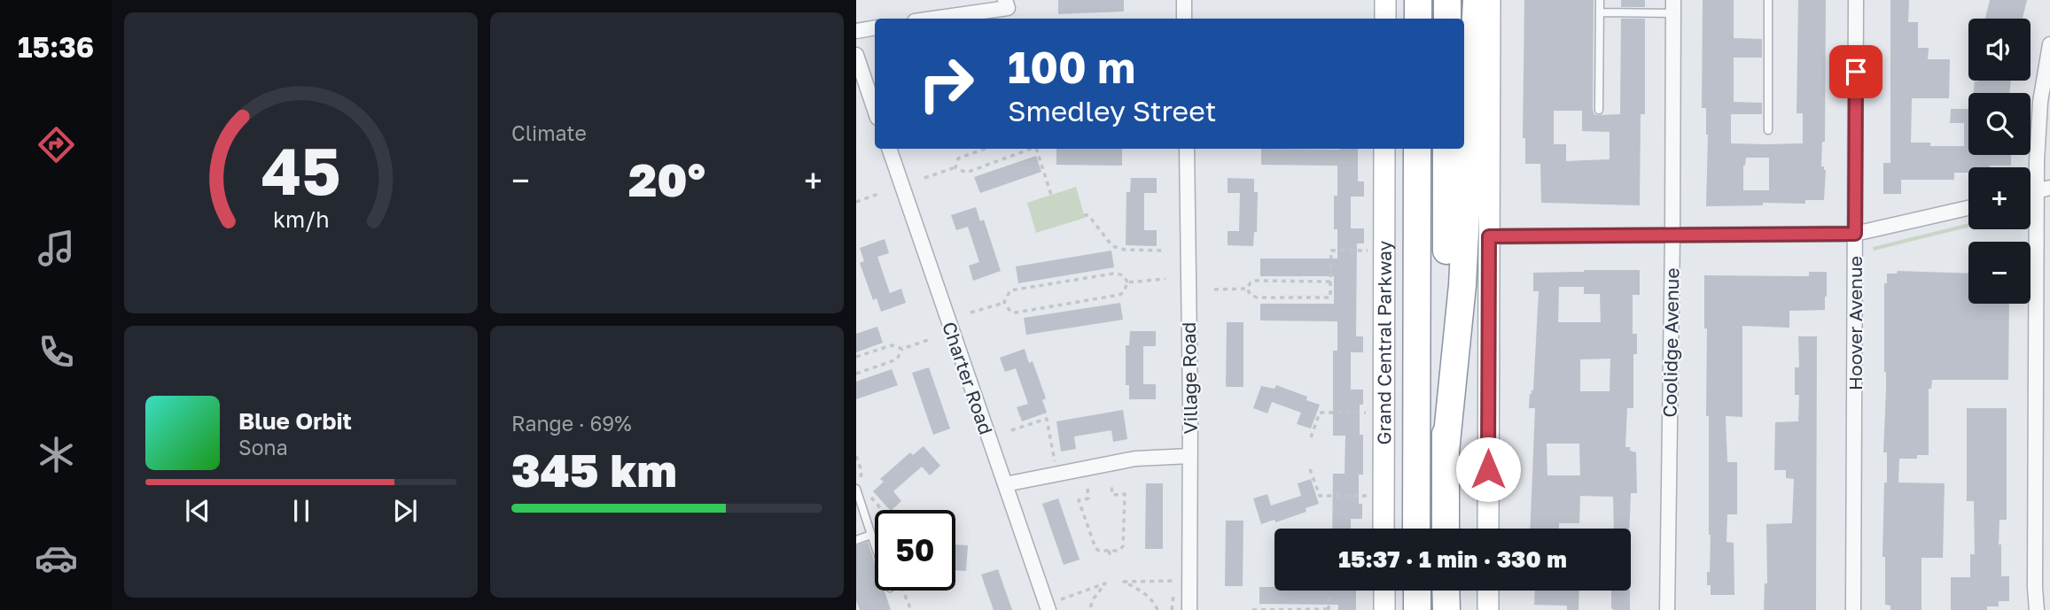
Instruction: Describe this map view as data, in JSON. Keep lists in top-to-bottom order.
{
  "streets": {
    "highway": ["Grand Central Parkway"],
    "street": [
      "Hoover Avenue",
      "Coolidge Avenue",
      "Charter Road",
      "Village Road"
    ]
  },
  "page": {
    "tabs": "15:36",
    "tile": [
      "Climate",
      ["Range · 69%", "345 km"]
    ],
    "map_buttons": ["+", "−"],
    "turn": ["100 m", "Smedley Street"],
    "heat": ["−", "20°", "+"],
    "song": ["Blue Orbit", "Sona"],
    "limit": "50",
    "trip": "15:37 · 1 min · 330 m",
    "gauge": ["45", "km/h"]
  }
}
